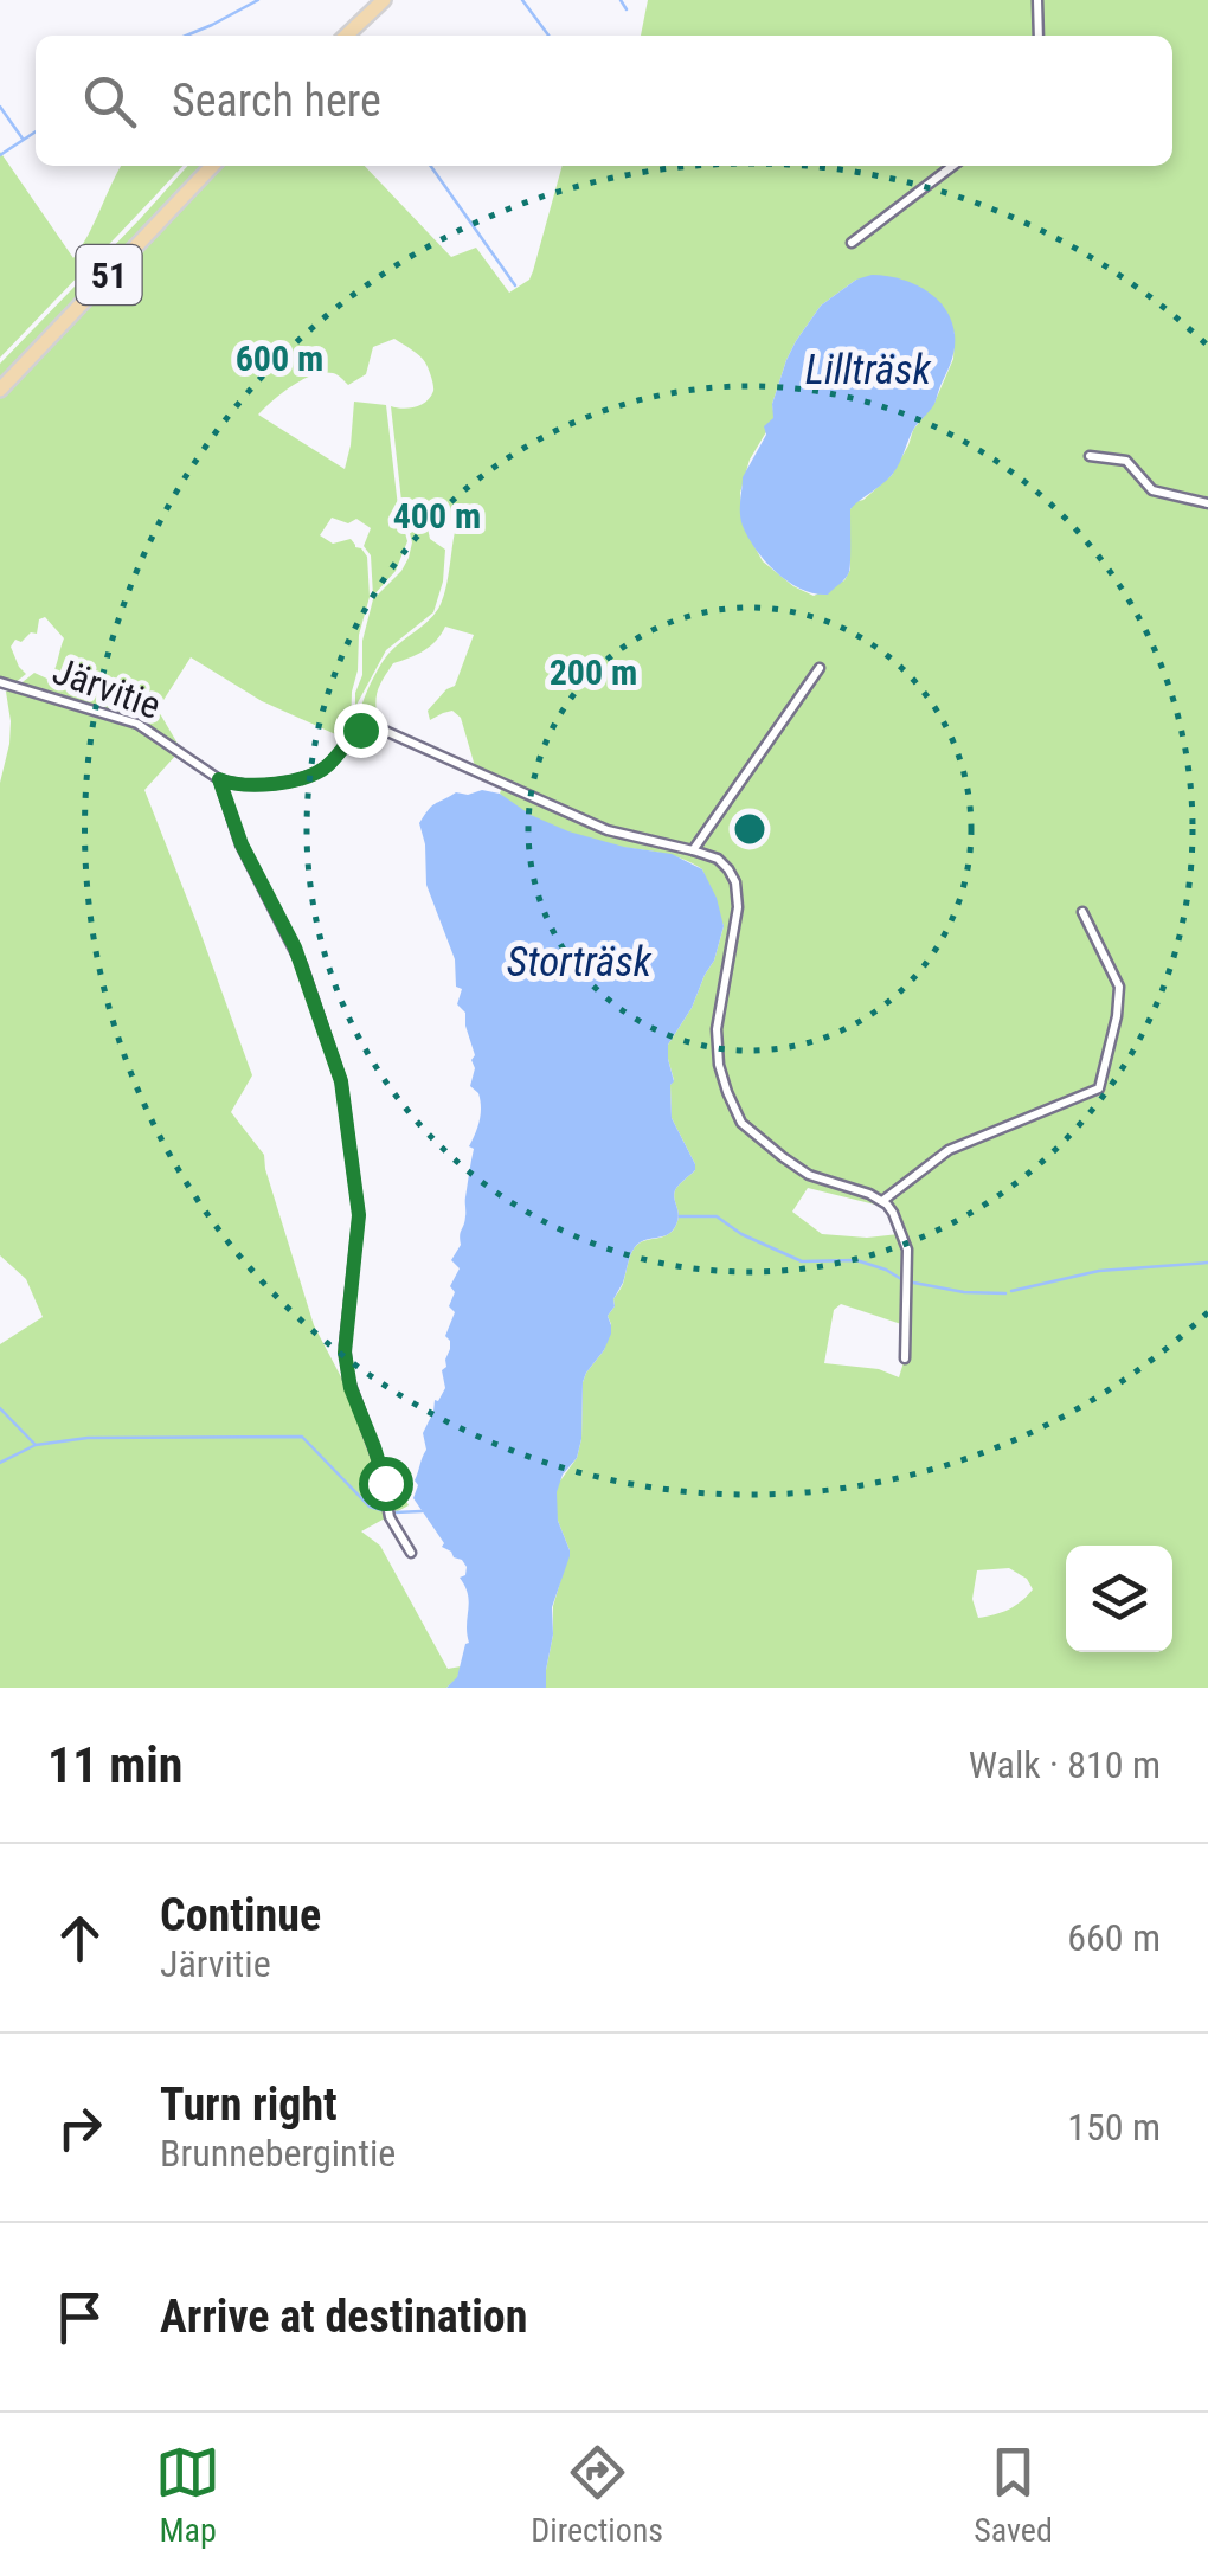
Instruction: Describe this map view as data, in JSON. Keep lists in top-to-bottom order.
{
  "streets": {
    "main road": ["51"],
    "street": ["Järvitie"]
  },
  "water": ["Lillträsk", "Storträsk"],
  "page": {
    "search": "Search here",
    "heading": ["11 min", "Walk · 810 m"],
    "list": [
      ["Continue", "Järvitie", "660 m"],
      ["Turn right", "Brunnebergintie", "150 m"],
      "Arrive at destination"
    ],
    "nav": ["Map", "Directions", "Saved"]
  },
  "rings": ["600 m", "400 m", "200 m"]
}
